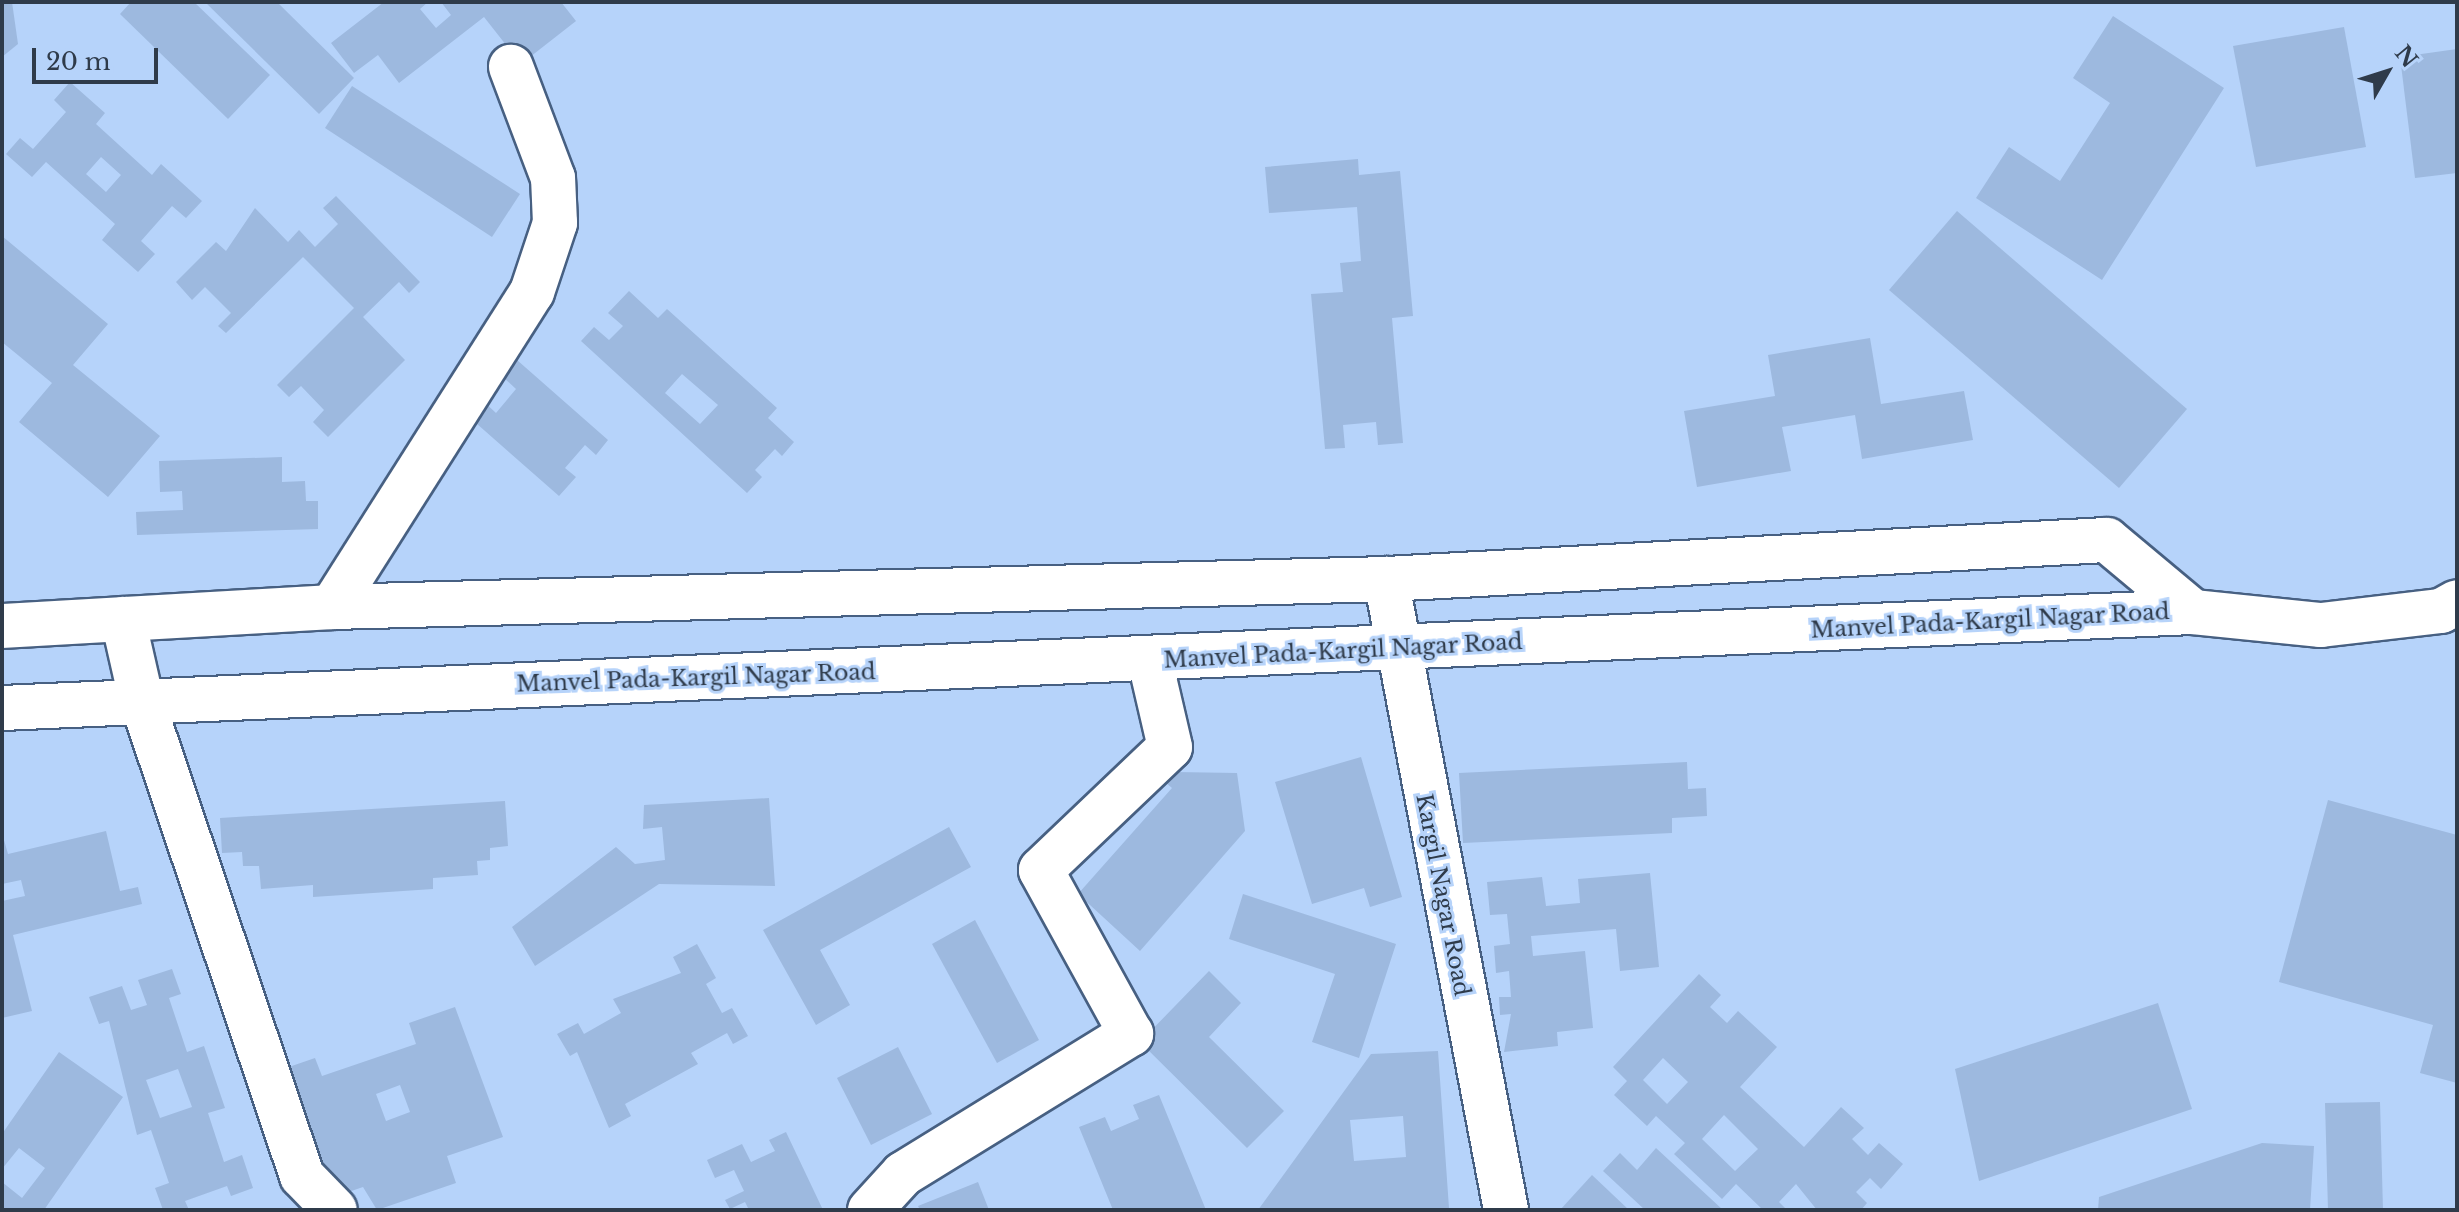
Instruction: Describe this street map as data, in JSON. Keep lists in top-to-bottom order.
{
  "streets": {
    "street": ["Manvel Pada-Kargil Nagar Road", "Kargil Nagar Road"]
  },
  "crossings": [
    ["Manvel Pada-Kargil Nagar Road", "Kargil Nagar Road"]
  ],
  "scale_bar": "20 m",
  "north": "top right"
}
